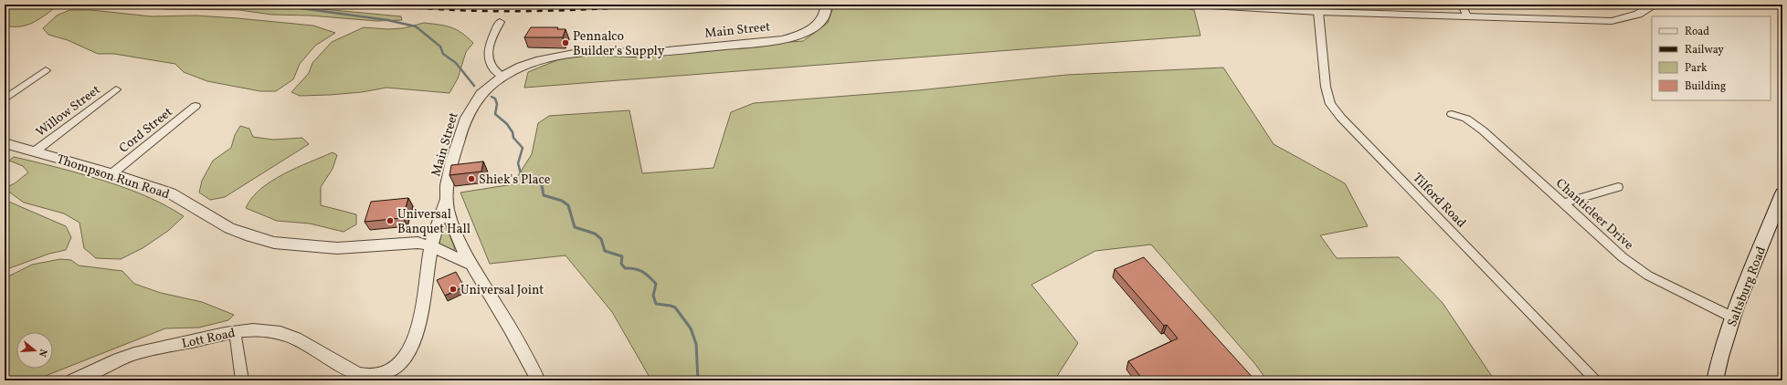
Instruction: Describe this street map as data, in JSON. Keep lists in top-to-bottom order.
{
  "streets": {
    "main road": ["Saltsburg Road"],
    "street": [
      "Main Street",
      "Willow Street",
      "Cord Street",
      "Thompson Run Road",
      "Tilford Road",
      "Chanticleer Drive",
      "Lott Road"
    ]
  },
  "crossings": [
    ["Main Street", "Thompson Run Road"],
    ["Main Street", "Lott Road"],
    ["Willow Street", "Thompson Run Road"],
    ["Cord Street", "Thompson Run Road"],
    ["Thompson Run Road", "Lott Road"],
    ["Chanticleer Drive", "Saltsburg Road"]
  ],
  "places": [
    "Pennalco Builder's Supply",
    "Shiek's Place",
    "Universal Banquet Hall",
    "Universal Joint"
  ],
  "legend": [
    "Road",
    "Railway",
    "Park",
    "Building"
  ],
  "north": "right"
}
